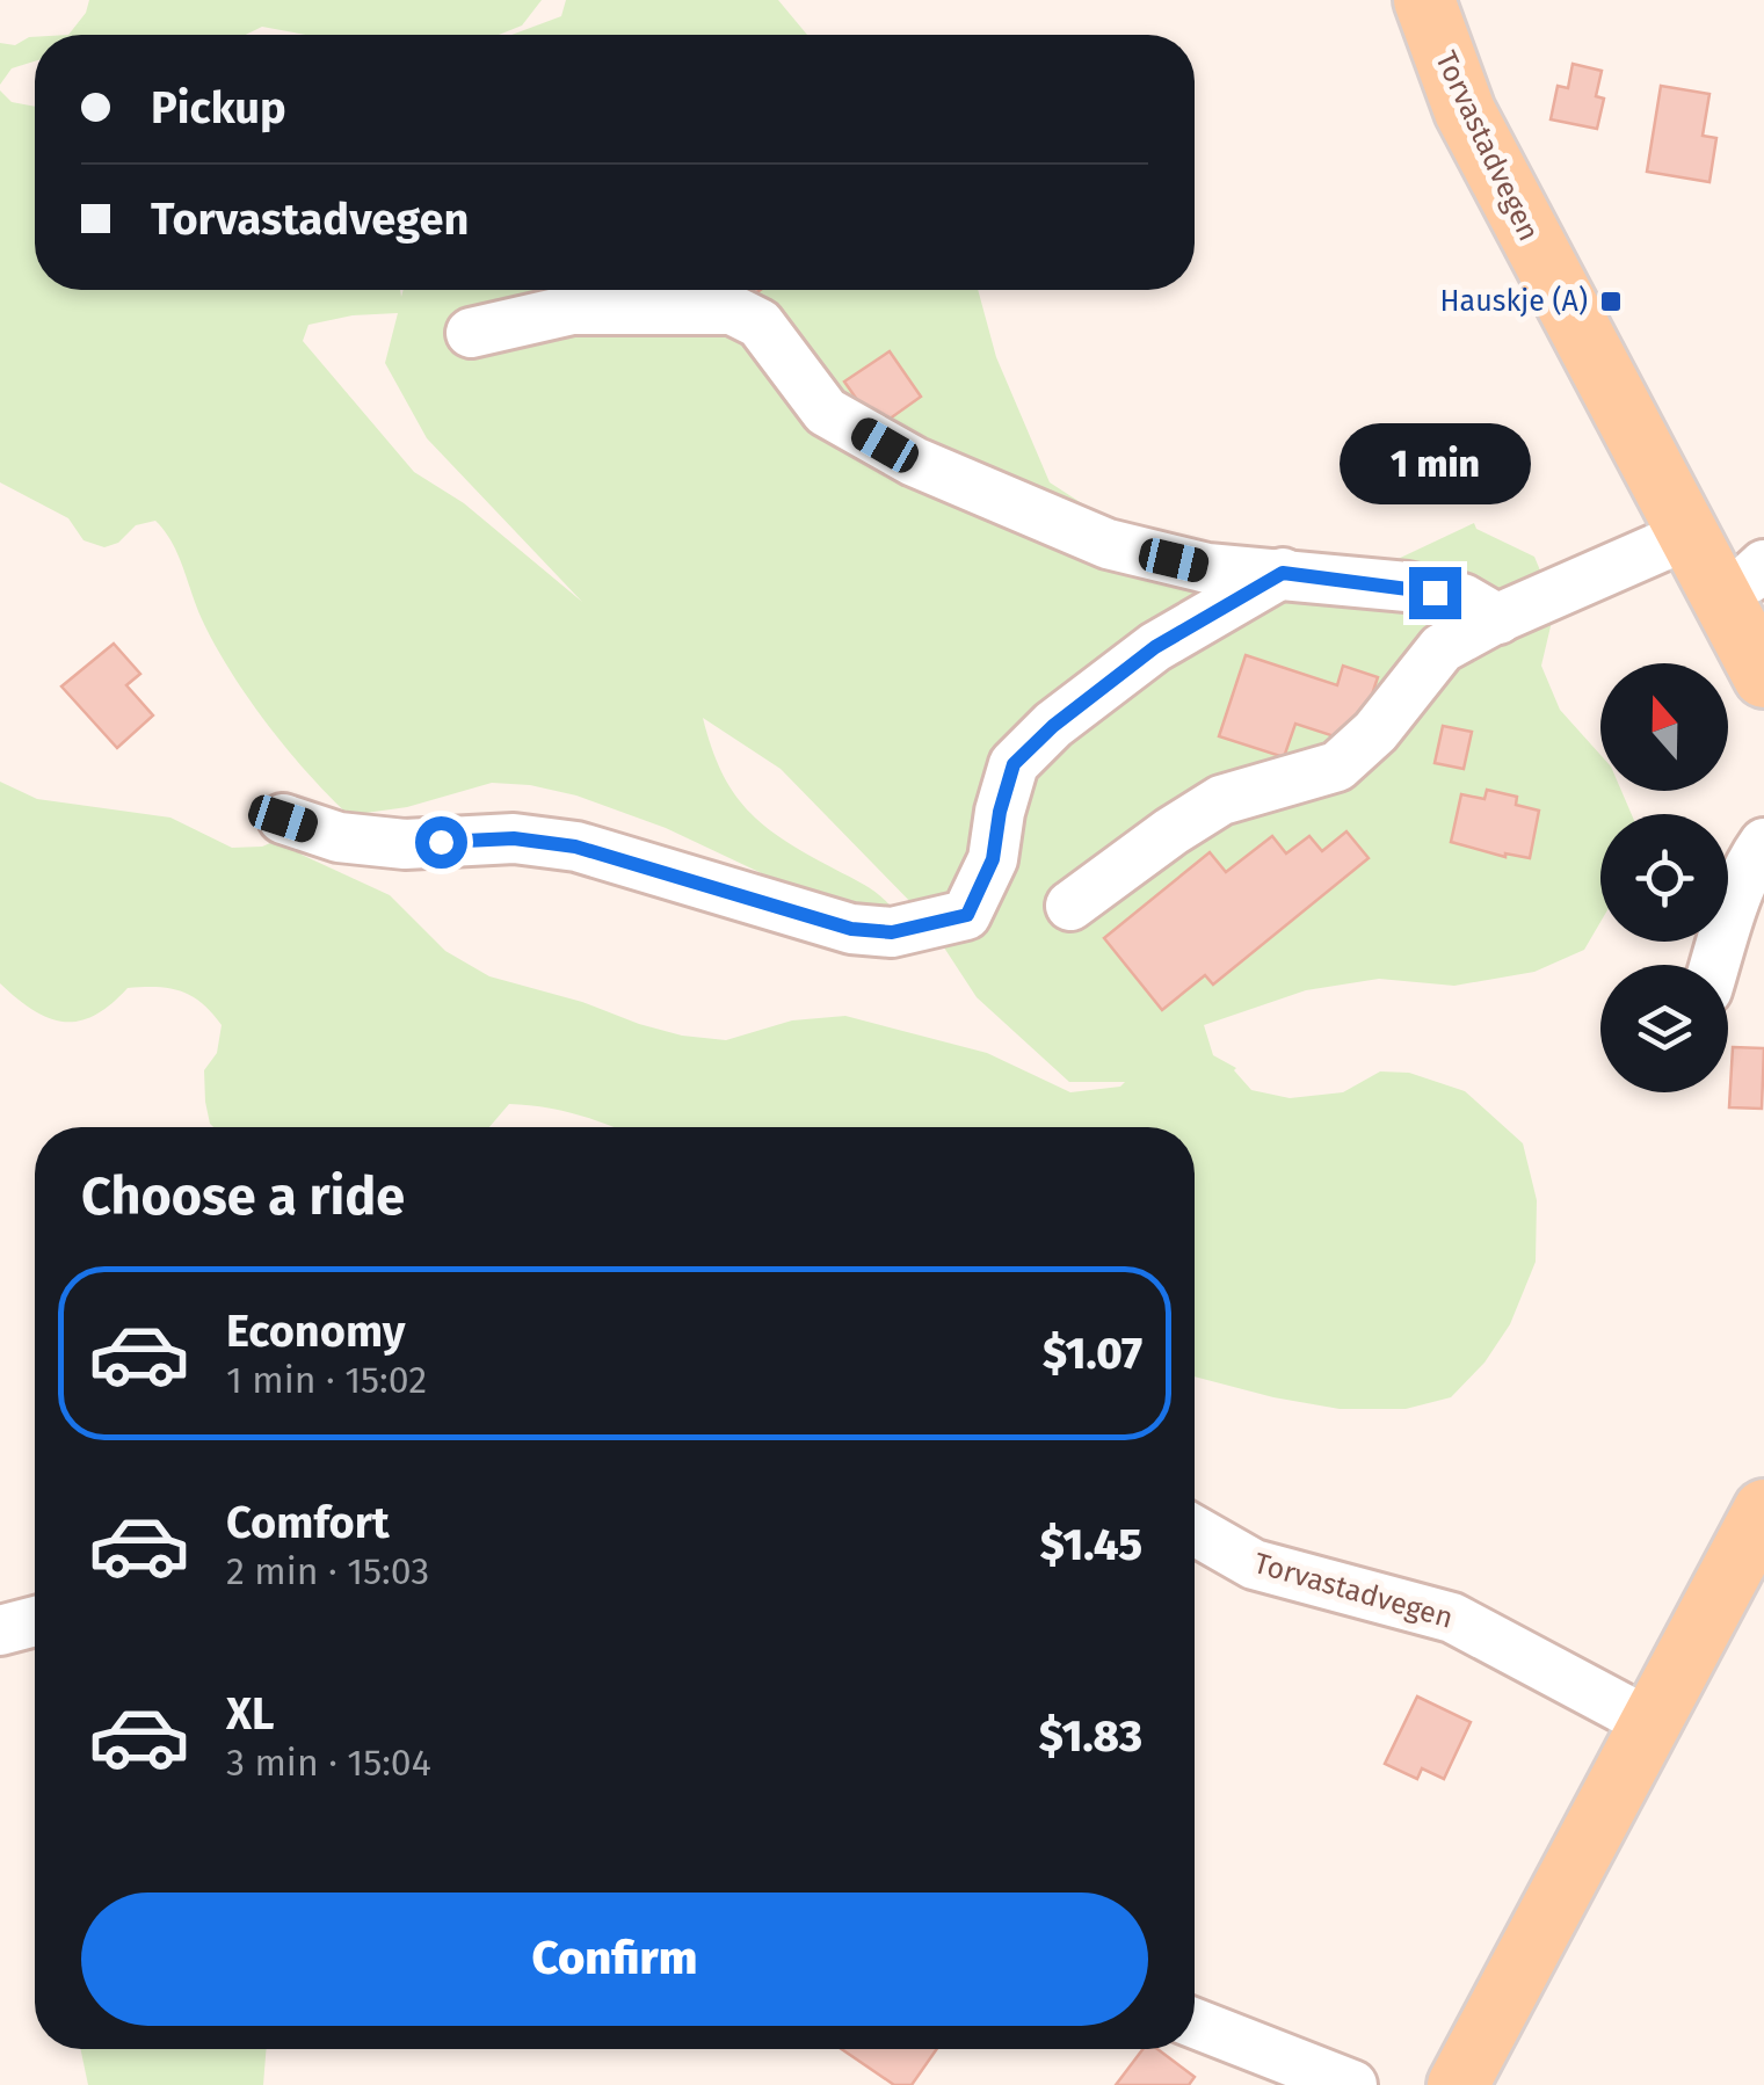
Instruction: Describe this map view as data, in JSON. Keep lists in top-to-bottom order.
{
  "streets": {
    "main road": ["Torvastadvegen"]
  },
  "places": {
    "transit": ["Hauskje (A)"]
  },
  "north": "top",
  "page": {
    "banner": ["Pickup", "Torvastadvegen"],
    "bubble": "1 min",
    "heading": "Choose a ride",
    "list": [
      {
        "name": "Economy",
        "note": "1 min · 15:02",
        "value": "$1.07"
      },
      {
        "name": "Comfort",
        "note": "2 min · 15:03",
        "value": "$1.45"
      },
      {
        "name": "XL",
        "note": "3 min · 15:04",
        "value": "$1.83"
      }
    ],
    "buttons": "Confirm"
  }
}
